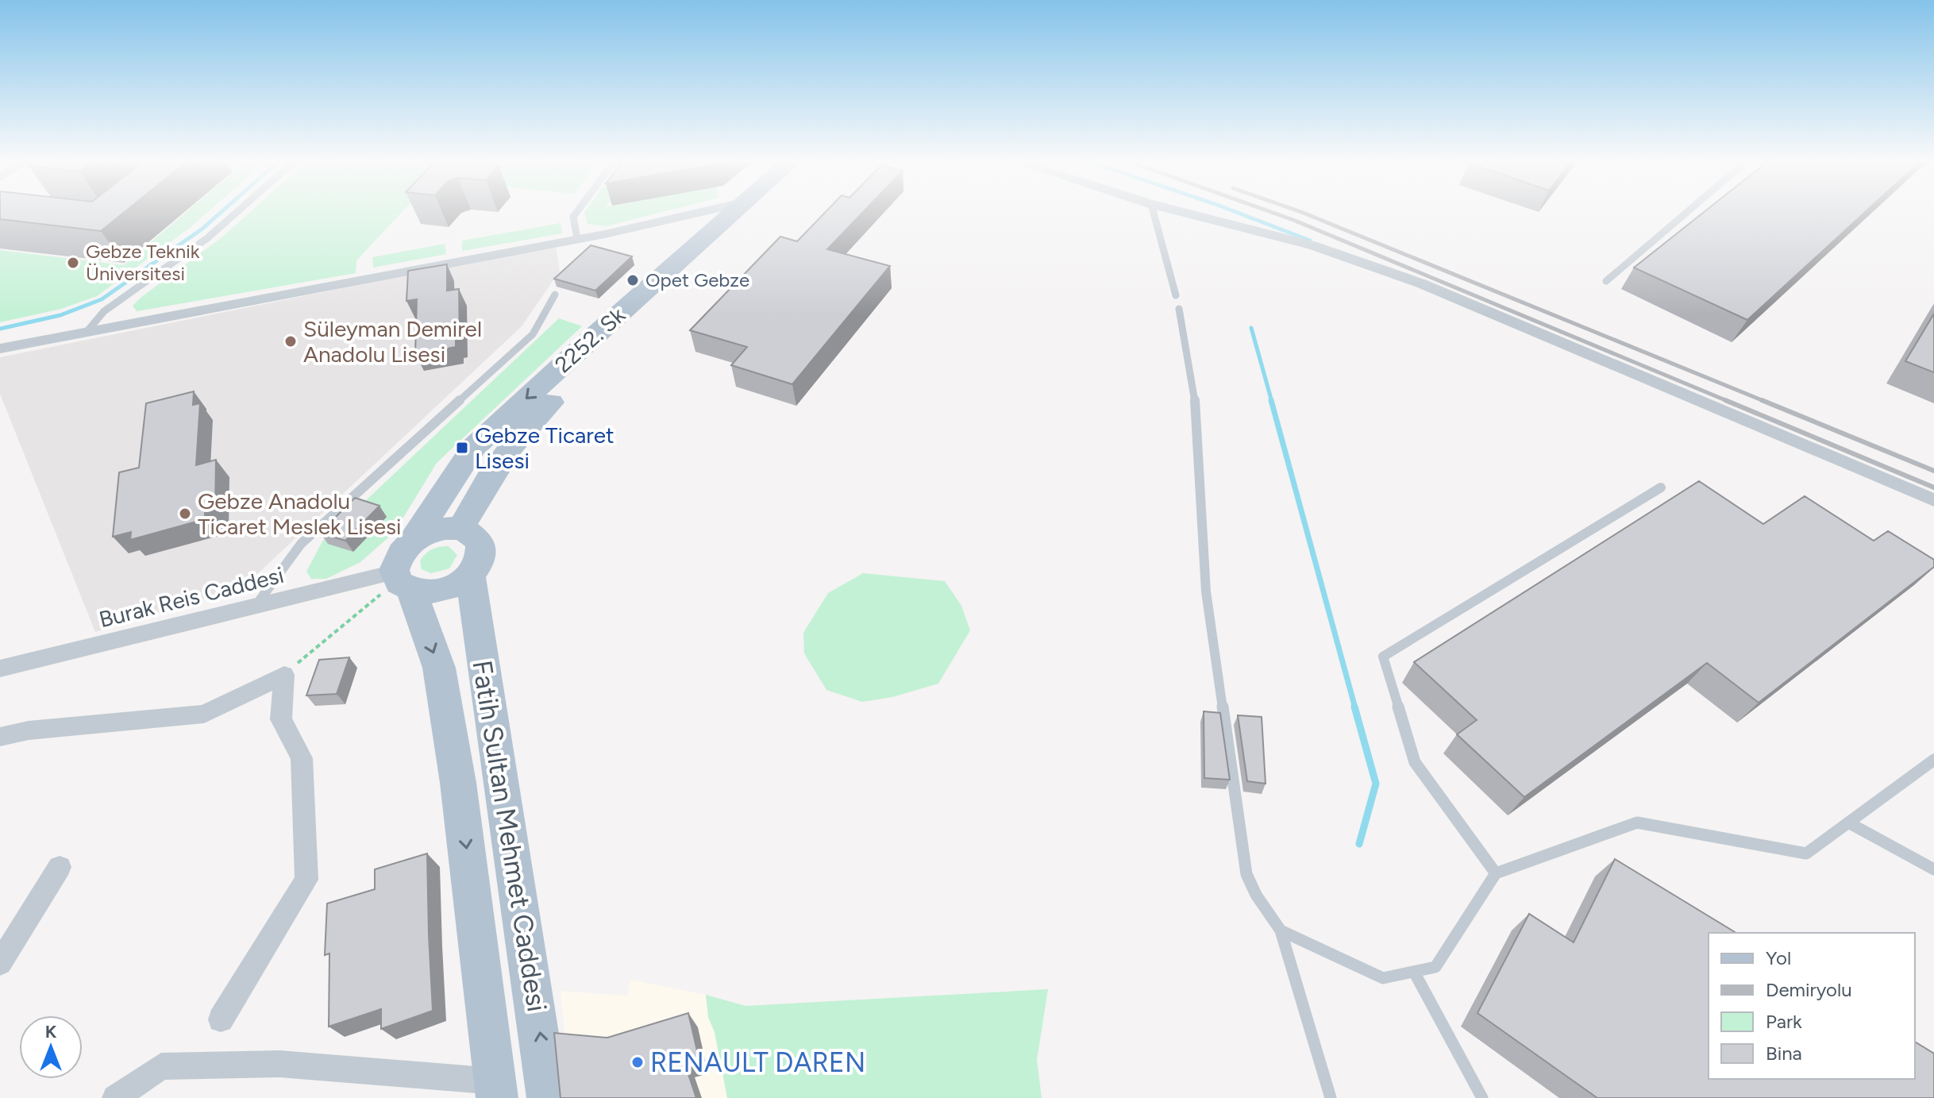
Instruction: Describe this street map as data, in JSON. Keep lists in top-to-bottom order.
{
  "streets": {
    "main road": ["2252. Sk", "Fatih Sultan Mehmet Caddesi"],
    "street": ["Burak Reis Caddesi"]
  },
  "crossings": [
    ["2252. Sk", "Burak Reis Caddesi"],
    ["2252. Sk", "Fatih Sultan Mehmet Caddesi"],
    ["Burak Reis Caddesi", "Fatih Sultan Mehmet Caddesi"]
  ],
  "places": {
    "other": [
      "Gebze Teknik Üniversitesi",
      "Opet Gebze",
      "Süleyman Demirel Anadolu Lisesi",
      "Gebze Anadolu Ticaret Meslek Lisesi",
      "RENAULT DAREN"
    ],
    "transit": ["Gebze Ticaret Lisesi"]
  },
  "legend": [
    "Yol",
    "Demiryolu",
    "Park",
    "Bina"
  ],
  "north": "top"
}
